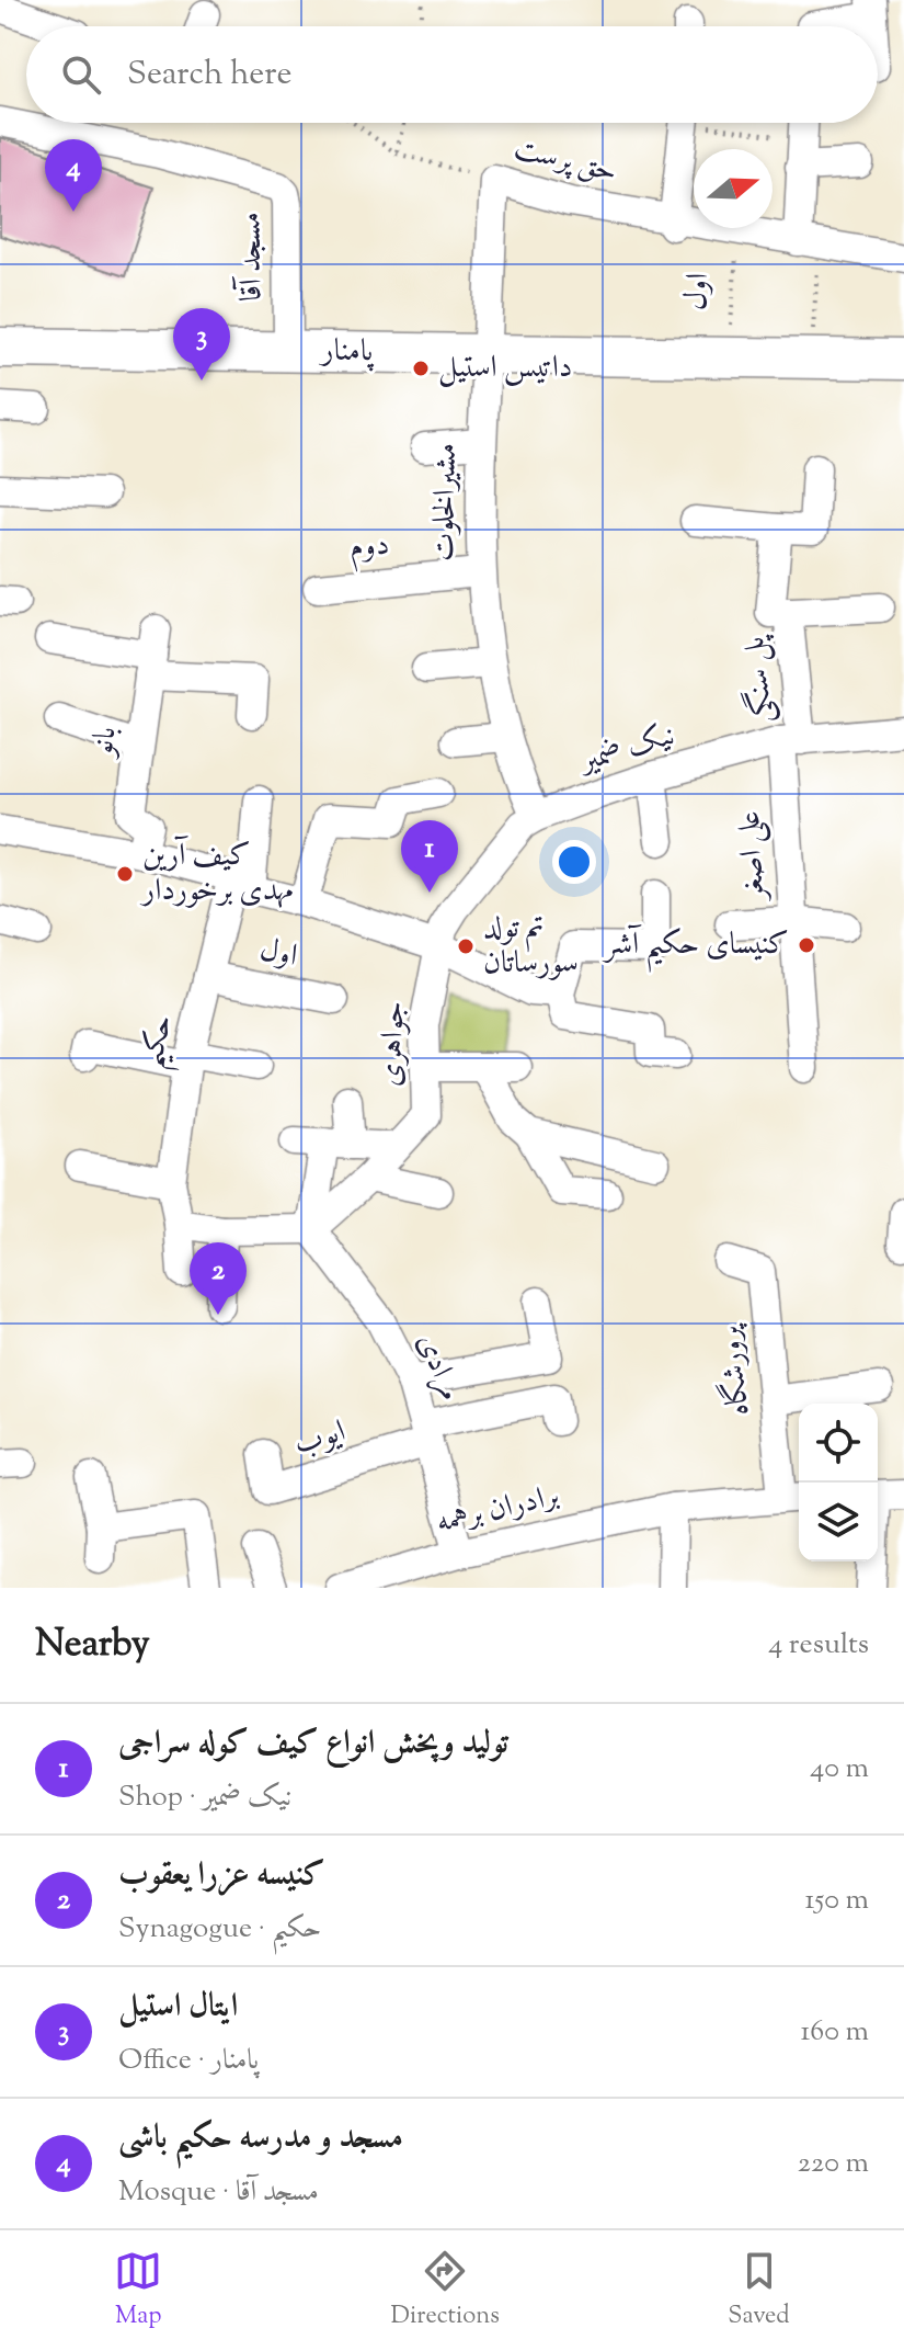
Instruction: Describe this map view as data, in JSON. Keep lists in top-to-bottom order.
{
  "streets": {
    "street": [
      "حق پرست",
      "مسجد آقا",
      "اول",
      "پامنار",
      "مشیرالخلوت",
      "دوم",
      "پل سنگی",
      "بانو",
      "نیک ضمیر",
      "علی اصغر",
      "حکیم",
      "جواهری",
      "مرادی",
      "پرورشگاه",
      "ایوب",
      "برادران برهمه"
    ]
  },
  "crossings": [
    ["حق پرست", "اول"],
    ["حق پرست", "مشیرالخلوت"],
    ["مسجد آقا", "پامنار"],
    ["اول", "پامنار"],
    ["اول", "حکیم"],
    ["پامنار", "مشیرالخلوت"],
    ["مشیرالخلوت", "دوم"],
    ["مشیرالخلوت", "نیک ضمیر"],
    ["پل سنگی", "نیک ضمیر"],
    ["پل سنگی", "علی اصغر"],
    ["نیک ضمیر", "علی اصغر"],
    ["نیک ضمیر", "جواهری"],
    ["جواهری", "مرادی"],
    ["مرادی", "ایوب"],
    ["مرادی", "برادران برهمه"],
    ["پرورشگاه", "برادران برهمه"]
  ],
  "places": [
    "داتیس استیل",
    "کیف آرین مهدی برخوردار",
    "کنیسای حکیم آشر",
    "تم تولد سورساتان"
  ],
  "north": "right",
  "page": {
    "search": "Search here",
    "pins": [
      "4",
      "3",
      "1",
      "2"
    ],
    "heading": ["Nearby", "4 results"],
    "list": [
      {
        "mark": "1",
        "name": "تولید وپخش انواع کیف کوله سراجی",
        "note": "Shop · نیک ضمیر",
        "value": "40 m"
      },
      {
        "mark": "2",
        "name": "کنیسه عزرا یعقوب",
        "note": "Synagogue · حکیم",
        "value": "150 m"
      },
      {
        "mark": "3",
        "name": "ایتال استیل",
        "note": "Office · پامنار",
        "value": "160 m"
      },
      {
        "mark": "4",
        "name": "مسجد و مدرسه حکیم باشی",
        "note": "Mosque · مسجد آقا",
        "value": "220 m"
      }
    ],
    "nav": ["Map", "Directions", "Saved"]
  }
}
